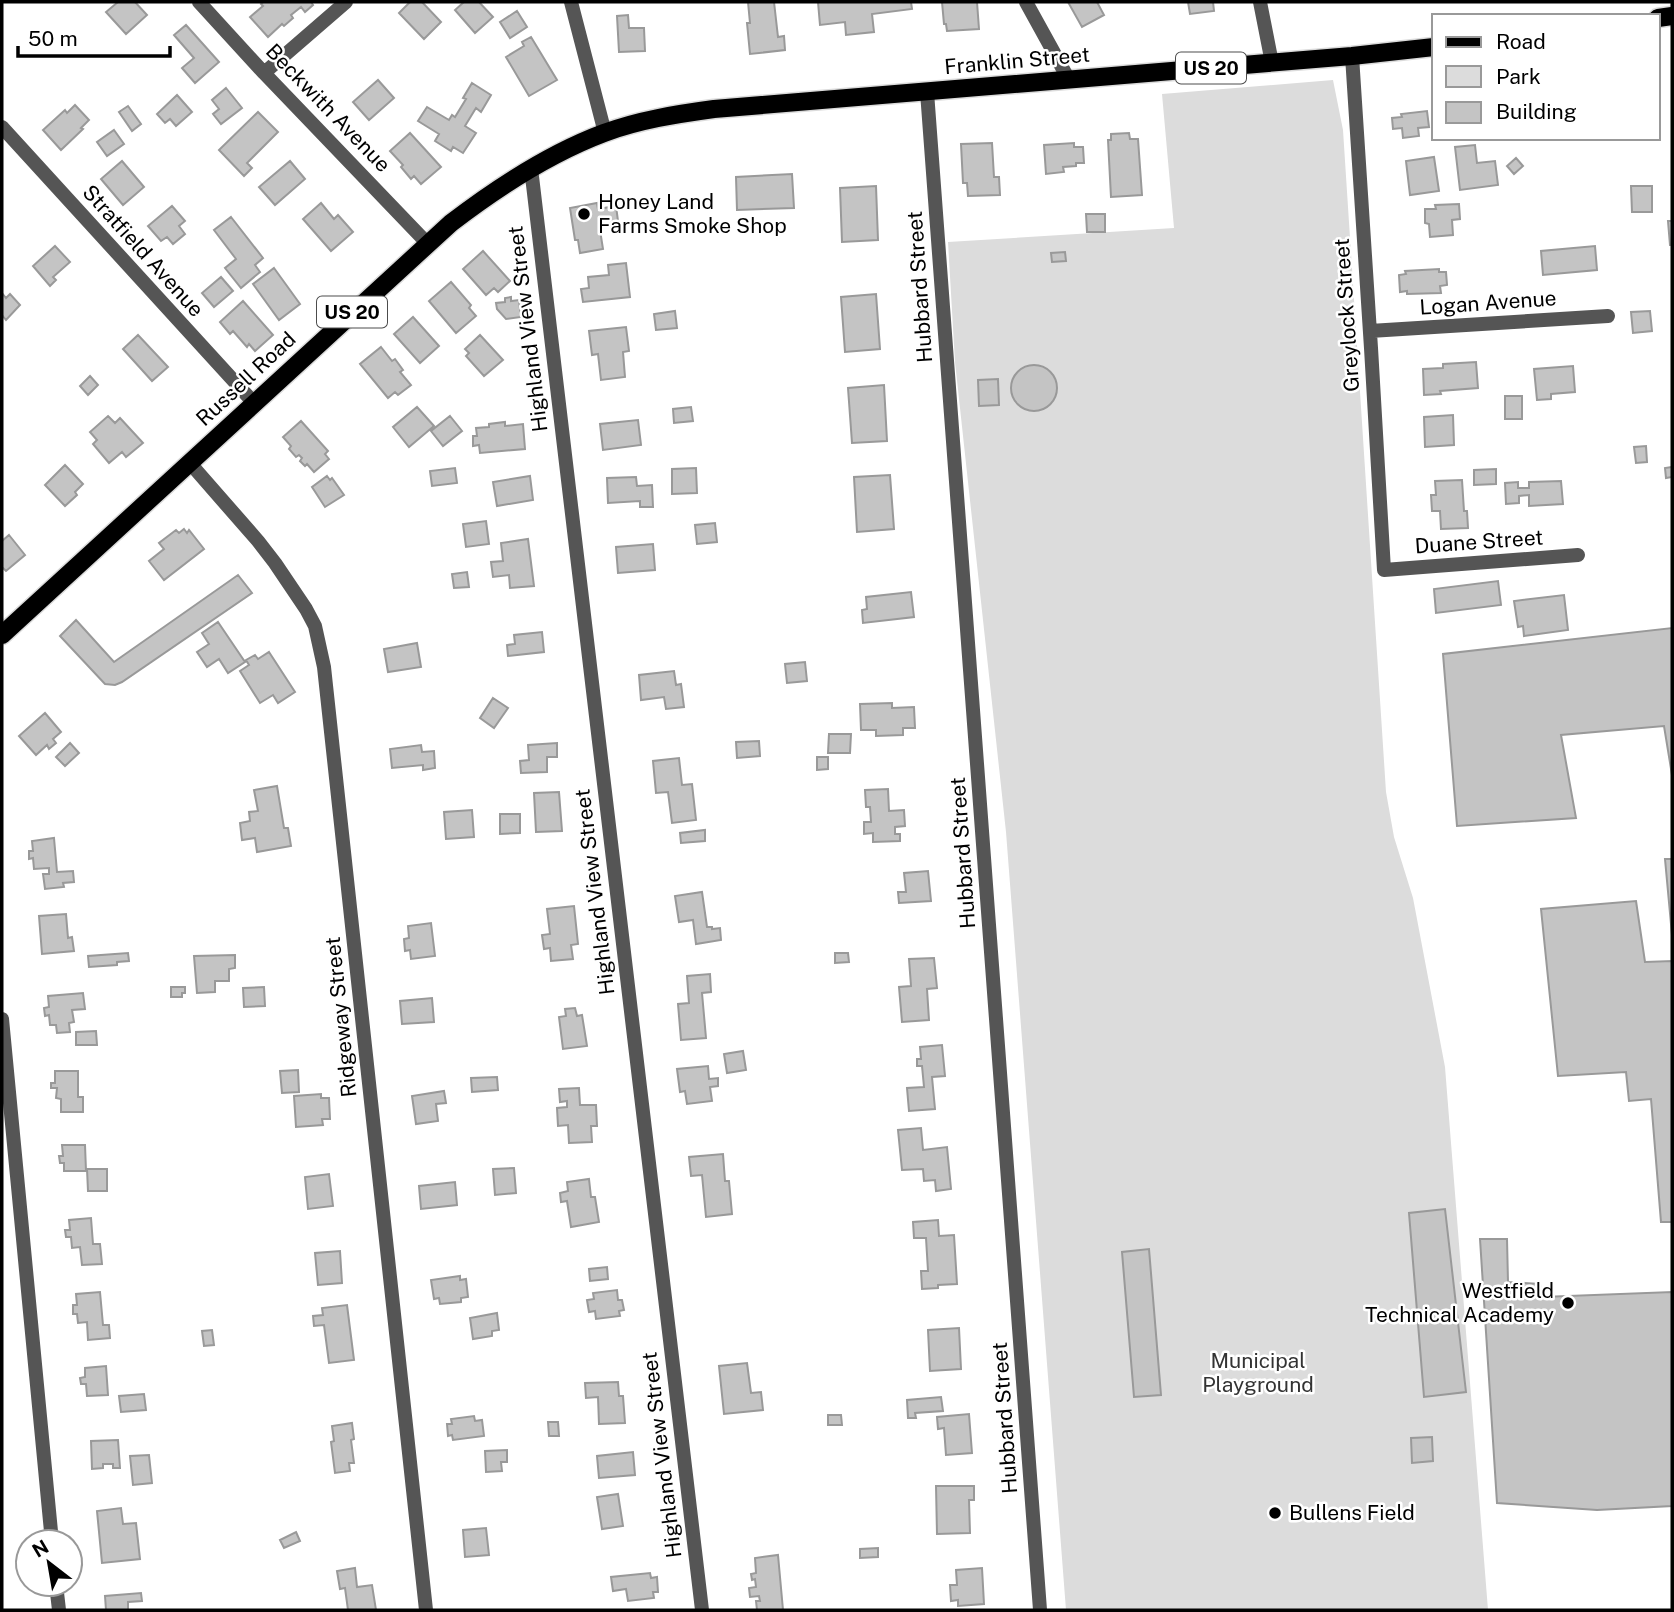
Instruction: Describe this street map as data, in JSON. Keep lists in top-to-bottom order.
{
  "streets": {
    "main road": ["Franklin Street", "US 20", "Russell Road"],
    "street": [
      "Beckwith Avenue",
      "Stratfield Avenue",
      "Hubbard Street",
      "Logan Avenue",
      "Greylock Street",
      "Highland View Street",
      "Duane Street",
      "Ridgeway Street"
    ]
  },
  "crossings": [
    ["Franklin Street", "Hubbard Street"],
    ["Franklin Street", "Greylock Street"],
    ["Franklin Street", "Russell Road"],
    ["Beckwith Avenue", "Russell Road"],
    ["Stratfield Avenue", "Russell Road"],
    ["Logan Avenue", "Greylock Street"],
    ["Greylock Street", "Duane Street"],
    ["Highland View Street", "Russell Road"],
    ["Russell Road", "Ridgeway Street"]
  ],
  "parks": ["Municipal Playground"],
  "places": ["Honey Land Farms Smoke Shop", "Westfield Technical Academy", "Bullens Field"],
  "legend": ["Road", "Park", "Building"],
  "scale_bar": "50 m",
  "north": "top left"
}
